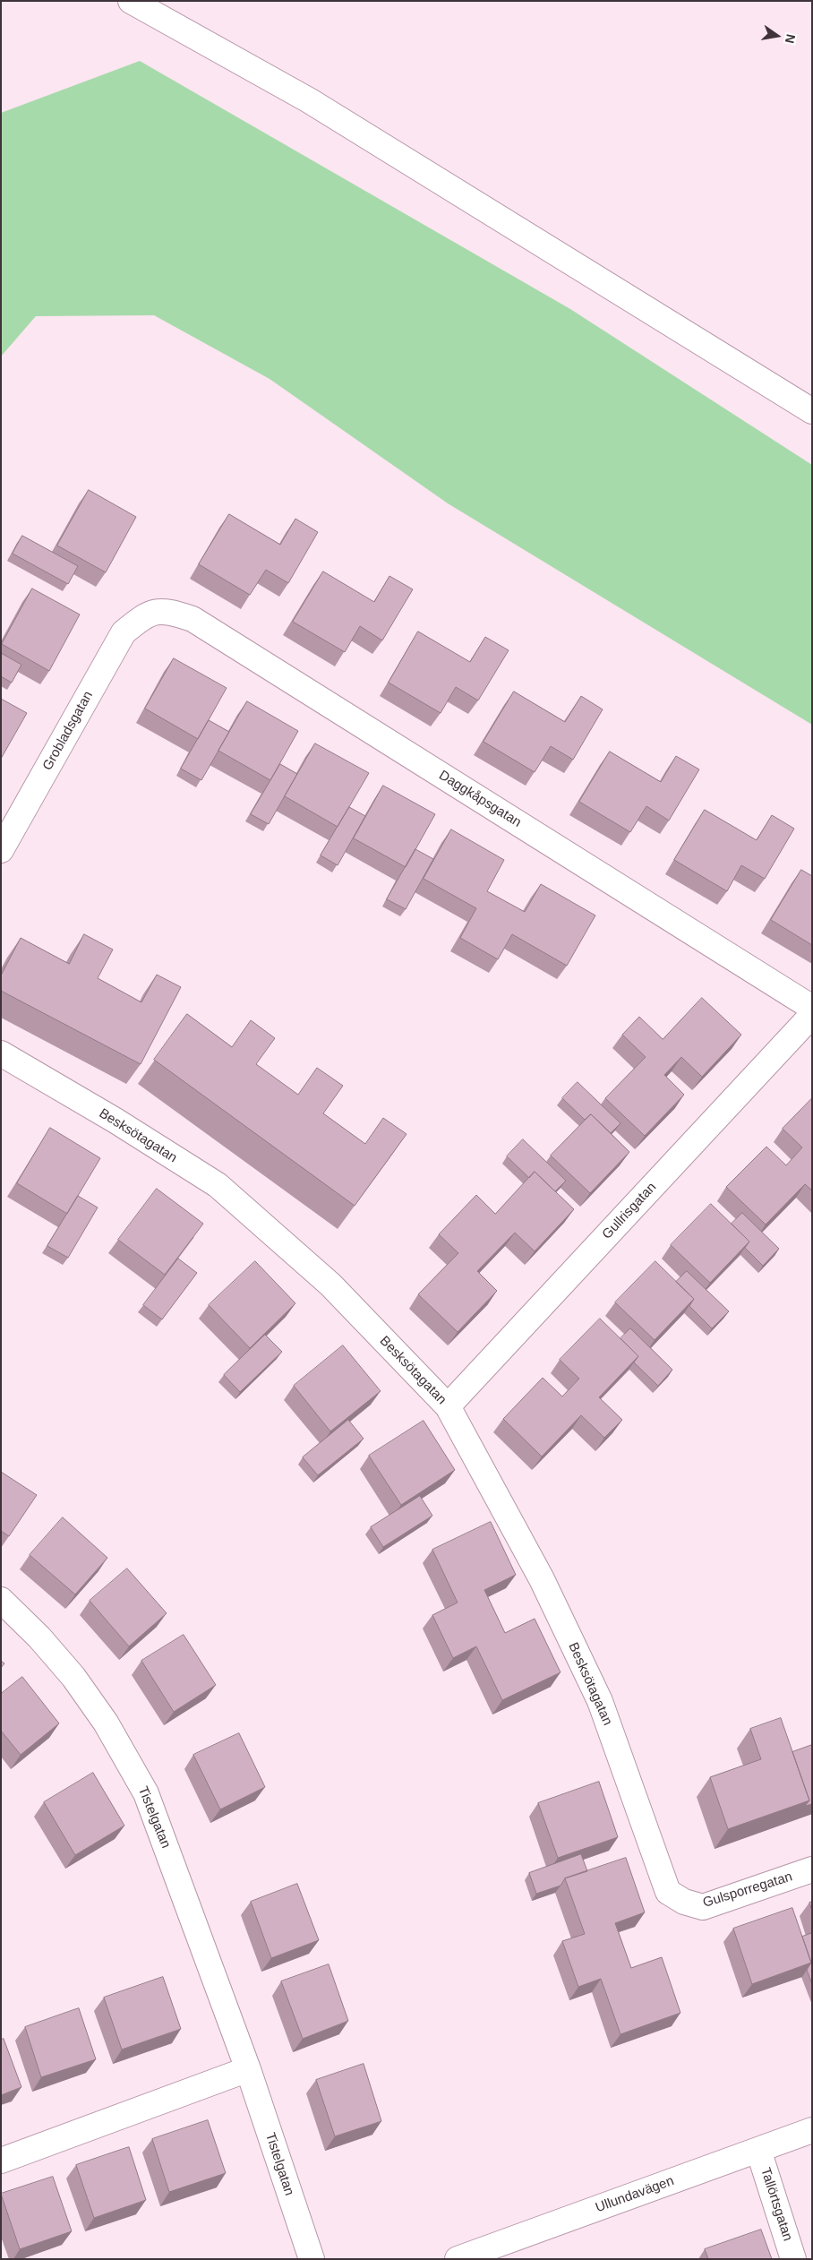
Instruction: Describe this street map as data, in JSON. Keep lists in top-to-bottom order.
{
  "streets": {
    "street": [
      "Grobladsgatan",
      "Daggkåpsgatan",
      "Besksötagatan",
      "Gullrisgatan",
      "Tistelgatan",
      "Gulsporregatan",
      "Ullundavägen",
      "Tallörtsgatan"
    ]
  },
  "crossings": [
    ["Grobladsgatan", "Daggkåpsgatan"],
    ["Besksötagatan", "Gullrisgatan"],
    ["Besksötagatan", "Gulsporregatan"],
    ["Ullundavägen", "Tallörtsgatan"]
  ],
  "north": "right"
}
